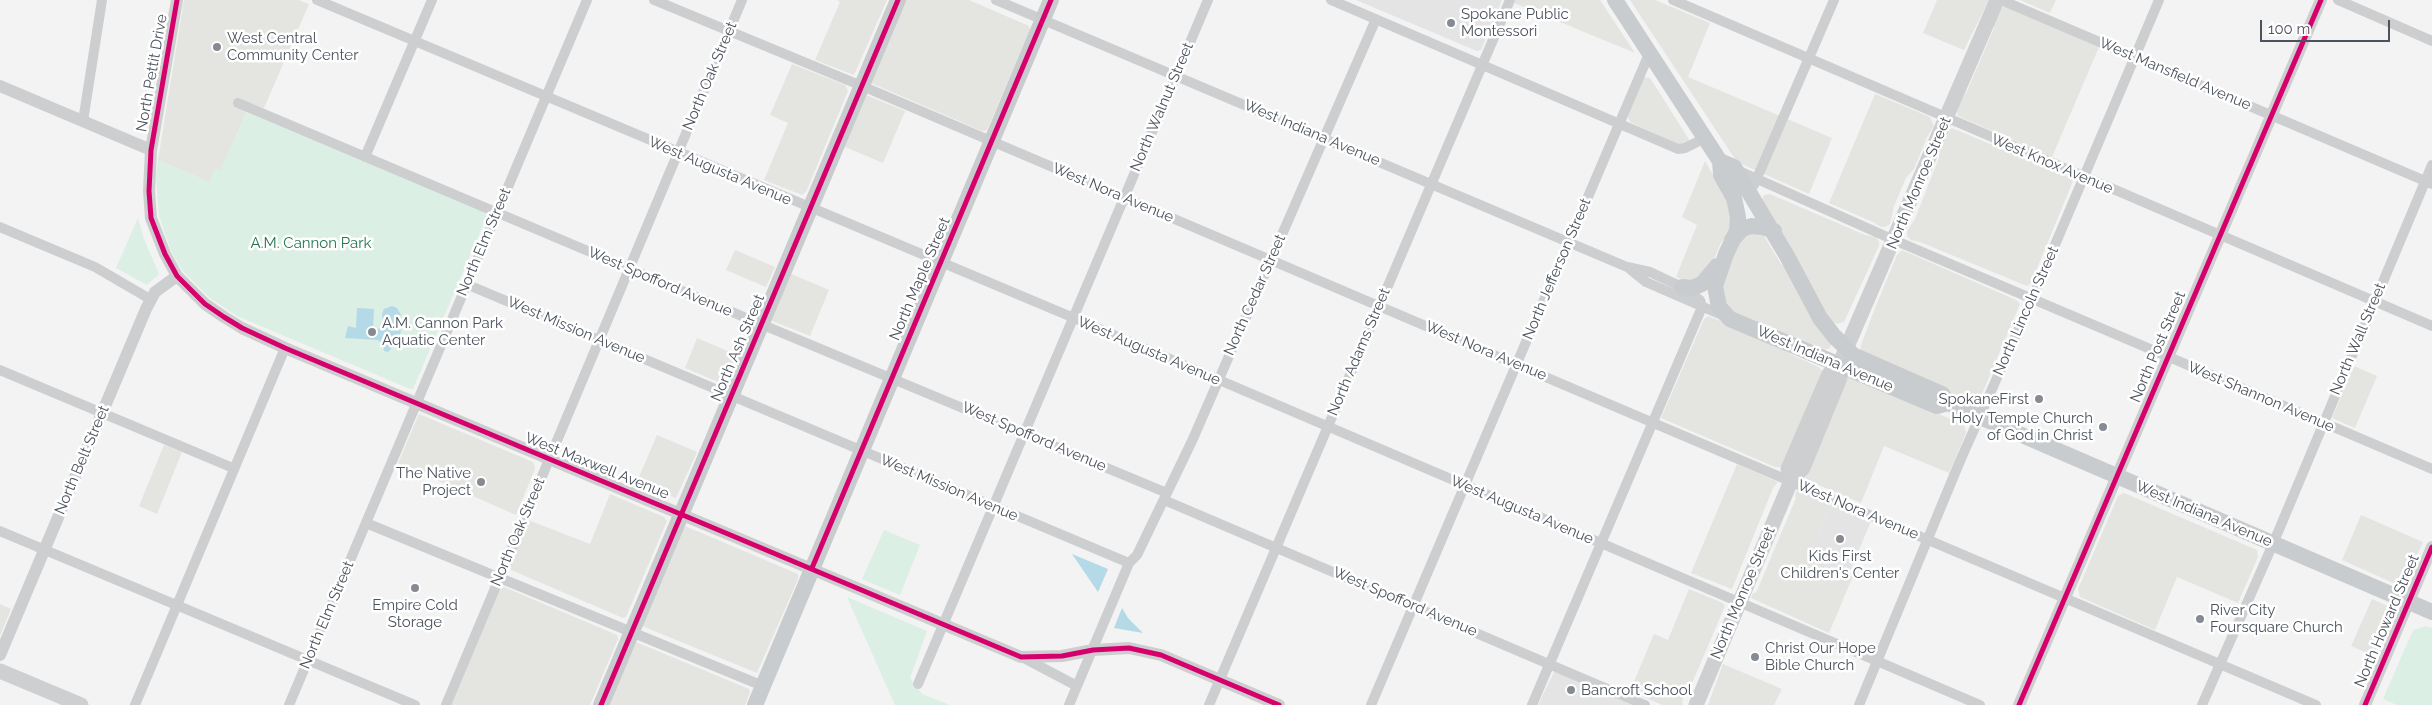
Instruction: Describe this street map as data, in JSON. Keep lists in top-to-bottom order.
{
  "streets": {
    "main road": [
      "West Indiana Avenue",
      "North Monroe Street",
      "North Maple Street",
      "North Ash Street"
    ],
    "street": [
      "North Pettit Drive",
      "West Mansfield Avenue",
      "North Oak Street",
      "North Walnut Street",
      "West Knox Avenue",
      "West Augusta Avenue",
      "West Nora Avenue",
      "North Elm Street",
      "North Jefferson Street",
      "West Spofford Avenue",
      "North Cedar Street",
      "North Lincoln Street",
      "West Mission Avenue",
      "North Wall Street",
      "North Post Street",
      "North Adams Street",
      "West Shannon Avenue",
      "North Belt Street",
      "West Maxwell Avenue",
      "North Howard Street"
    ]
  },
  "crossings": [
    ["North Pettit Drive", "North Belt Street"],
    ["North Pettit Drive", "West Maxwell Avenue"],
    ["West Mansfield Avenue", "North Lincoln Street"],
    ["West Mansfield Avenue", "North Wall Street"],
    ["West Mansfield Avenue", "North Post Street"],
    ["North Oak Street", "West Augusta Avenue"],
    ["North Oak Street", "West Nora Avenue"],
    ["North Oak Street", "West Spofford Avenue"],
    ["North Oak Street", "West Mission Avenue"],
    ["North Oak Street", "West Maxwell Avenue"],
    ["North Walnut Street", "West Indiana Avenue"],
    ["North Walnut Street", "West Augusta Avenue"],
    ["North Walnut Street", "West Nora Avenue"],
    ["North Walnut Street", "West Spofford Avenue"],
    ["North Walnut Street", "West Mission Avenue"],
    ["North Walnut Street", "West Maxwell Avenue"],
    ["West Indiana Avenue", "North Monroe Street"],
    ["West Indiana Avenue", "North Jefferson Street"],
    ["West Indiana Avenue", "North Maple Street"],
    ["West Indiana Avenue", "North Cedar Street"],
    ["West Indiana Avenue", "North Lincoln Street"],
    ["West Indiana Avenue", "North Wall Street"],
    ["West Indiana Avenue", "North Post Street"],
    ["West Indiana Avenue", "North Adams Street"],
    ["West Indiana Avenue", "West Shannon Avenue"],
    ["West Indiana Avenue", "North Howard Street"],
    ["West Knox Avenue", "North Monroe Street"],
    ["West Knox Avenue", "North Lincoln Street"],
    ["West Knox Avenue", "North Wall Street"],
    ["West Knox Avenue", "North Post Street"],
    ["West Augusta Avenue", "North Monroe Street"],
    ["West Augusta Avenue", "North Elm Street"],
    ["West Augusta Avenue", "North Jefferson Street"],
    ["West Augusta Avenue", "North Maple Street"],
    ["West Augusta Avenue", "North Cedar Street"],
    ["West Augusta Avenue", "North Lincoln Street"],
    ["West Augusta Avenue", "North Ash Street"],
    ["West Augusta Avenue", "North Adams Street"],
    ["North Monroe Street", "West Nora Avenue"],
    ["North Monroe Street", "West Shannon Avenue"],
    ["West Nora Avenue", "North Jefferson Street"],
    ["West Nora Avenue", "North Maple Street"],
    ["West Nora Avenue", "North Cedar Street"],
    ["West Nora Avenue", "North Lincoln Street"],
    ["West Nora Avenue", "North Wall Street"],
    ["West Nora Avenue", "North Post Street"],
    ["West Nora Avenue", "North Ash Street"],
    ["West Nora Avenue", "North Adams Street"],
    ["North Elm Street", "West Spofford Avenue"],
    ["North Elm Street", "West Mission Avenue"],
    ["North Elm Street", "West Maxwell Avenue"],
    ["North Jefferson Street", "West Spofford Avenue"],
    ["North Maple Street", "West Spofford Avenue"],
    ["North Maple Street", "West Mission Avenue"],
    ["North Maple Street", "West Maxwell Avenue"],
    ["West Spofford Avenue", "North Cedar Street"],
    ["West Spofford Avenue", "North Ash Street"],
    ["West Spofford Avenue", "North Adams Street"],
    ["North Cedar Street", "West Mission Avenue"],
    ["North Cedar Street", "West Maxwell Avenue"],
    ["North Lincoln Street", "West Shannon Avenue"],
    ["West Mission Avenue", "North Ash Street"],
    ["North Wall Street", "West Shannon Avenue"],
    ["North Post Street", "West Shannon Avenue"],
    ["North Ash Street", "West Maxwell Avenue"],
    ["North Adams Street", "West Maxwell Avenue"],
    ["North Belt Street", "West Maxwell Avenue"]
  ],
  "parks": ["A.M. Cannon Park"],
  "places": [
    "Spokane Public Montessori",
    "West Central Community Center",
    "A.M. Cannon Park Aquatic Center",
    "SpokaneFirst",
    "Holy Temple Church of God in Christ",
    "The Native Project",
    "Kids First Children's Center",
    "Empire Cold Storage",
    "River City Foursquare Church",
    "Christ Our Hope Bible Church",
    "Bancroft School"
  ],
  "scale_bar": "100 m"
}
